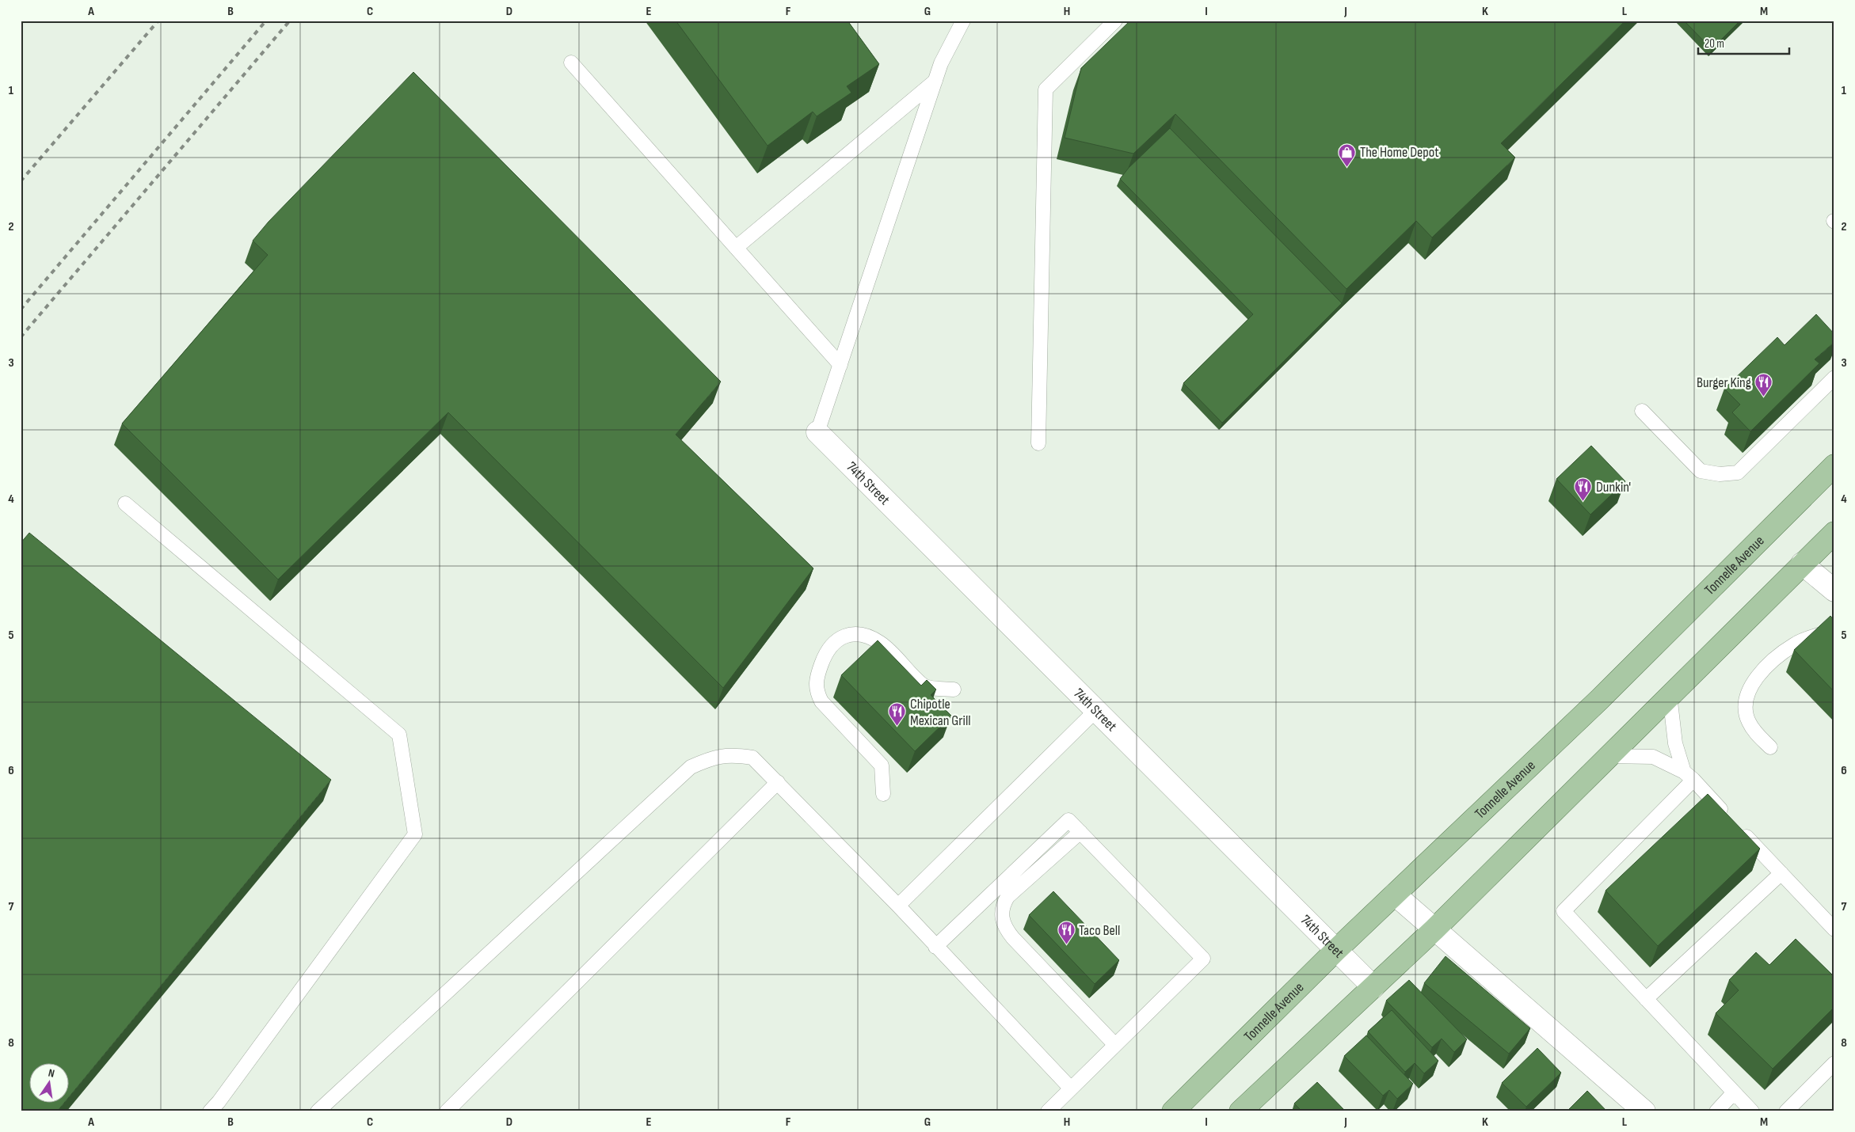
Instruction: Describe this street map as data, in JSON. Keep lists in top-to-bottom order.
{
  "streets": {
    "main road": ["Tonnelle Avenue"],
    "street": ["74th Street"]
  },
  "crossings": [
    ["74th Street", "Tonnelle Avenue"]
  ],
  "places": {
    "shop": ["The Home Depot"],
    "restaurant": [
      "Burger King",
      "Dunkin'",
      "Chipotle Mexican Grill",
      "Taco Bell"
    ]
  },
  "scale_bar": "20 m",
  "north": "top",
  "grid": {
    "columns": [
      "A",
      "B",
      "C",
      "D",
      "E",
      "F",
      "G",
      "H",
      "I",
      "J",
      "K",
      "L",
      "M"
    ],
    "rows": [
      "1",
      "2",
      "3",
      "4",
      "5",
      "6",
      "7",
      "8"
    ]
  }
}
